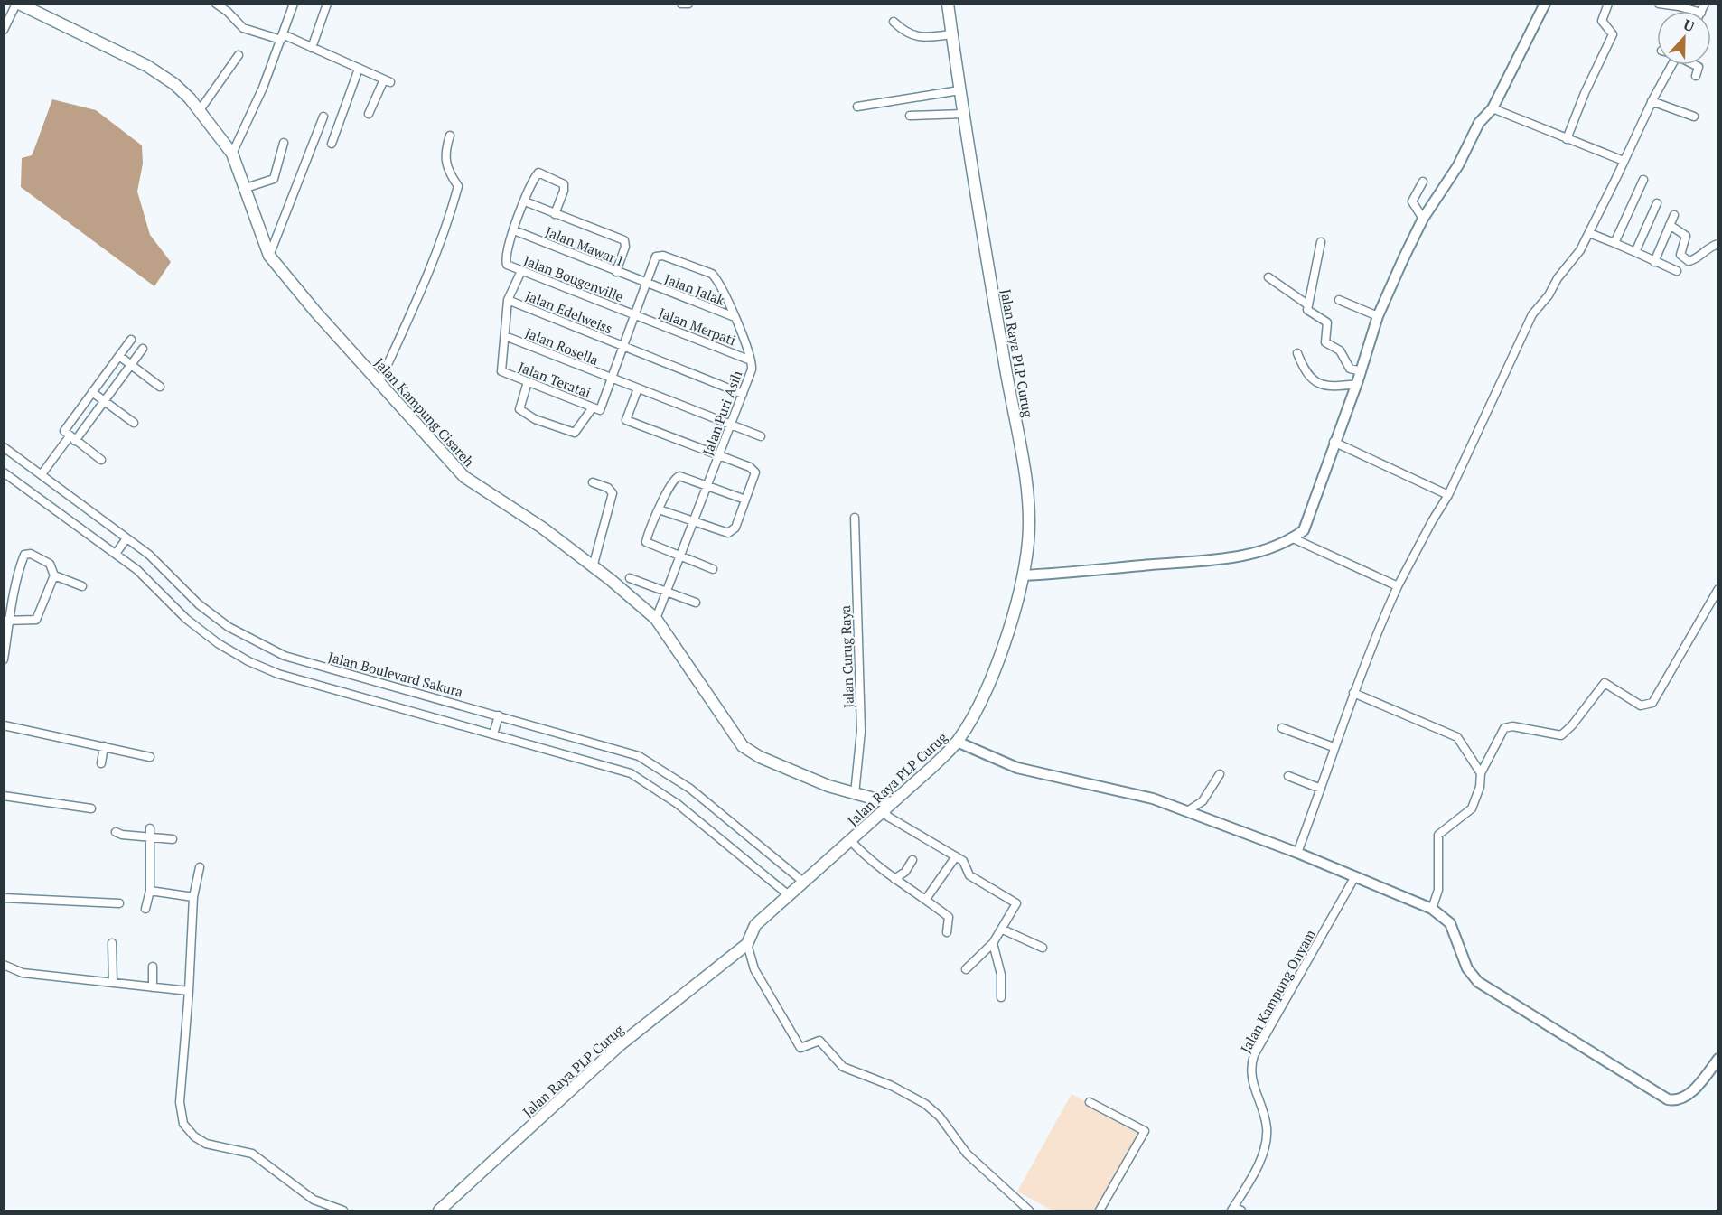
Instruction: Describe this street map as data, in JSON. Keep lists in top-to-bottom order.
{
  "streets": {
    "main road": ["Jalan Raya PLP Curug", "Jalan Kampung Cisareh"],
    "street": [
      "Jalan Mawar I",
      "Jalan Bougenville",
      "Jalan Jalak",
      "Jalan Edelweiss",
      "Jalan Merpati",
      "Jalan Rosella",
      "Jalan Teratai",
      "Jalan Puri Asih",
      "Jalan Curug Raya",
      "Jalan Boulevard Sakura",
      "Jalan Kampung Onyam"
    ]
  },
  "crossings": [
    ["Jalan Mawar I", "Jalan Bougenville"],
    ["Jalan Mawar I", "Jalan Jalak"],
    ["Jalan Mawar I", "Jalan Puri Asih"],
    ["Jalan Bougenville", "Jalan Edelweiss"],
    ["Jalan Bougenville", "Jalan Merpati"],
    ["Jalan Bougenville", "Jalan Puri Asih"],
    ["Jalan Jalak", "Jalan Puri Asih"],
    ["Jalan Edelweiss", "Jalan Puri Asih"],
    ["Jalan Merpati", "Jalan Puri Asih"],
    ["Jalan Rosella", "Jalan Teratai"],
    ["Jalan Rosella", "Jalan Puri Asih"],
    ["Jalan Raya PLP Curug", "Jalan Kampung Cisareh"],
    ["Jalan Raya PLP Curug", "Jalan Boulevard Sakura"],
    ["Jalan Teratai", "Jalan Puri Asih"],
    ["Jalan Kampung Cisareh", "Jalan Puri Asih"],
    ["Jalan Kampung Cisareh", "Jalan Curug Raya"]
  ],
  "north": "top"
}
